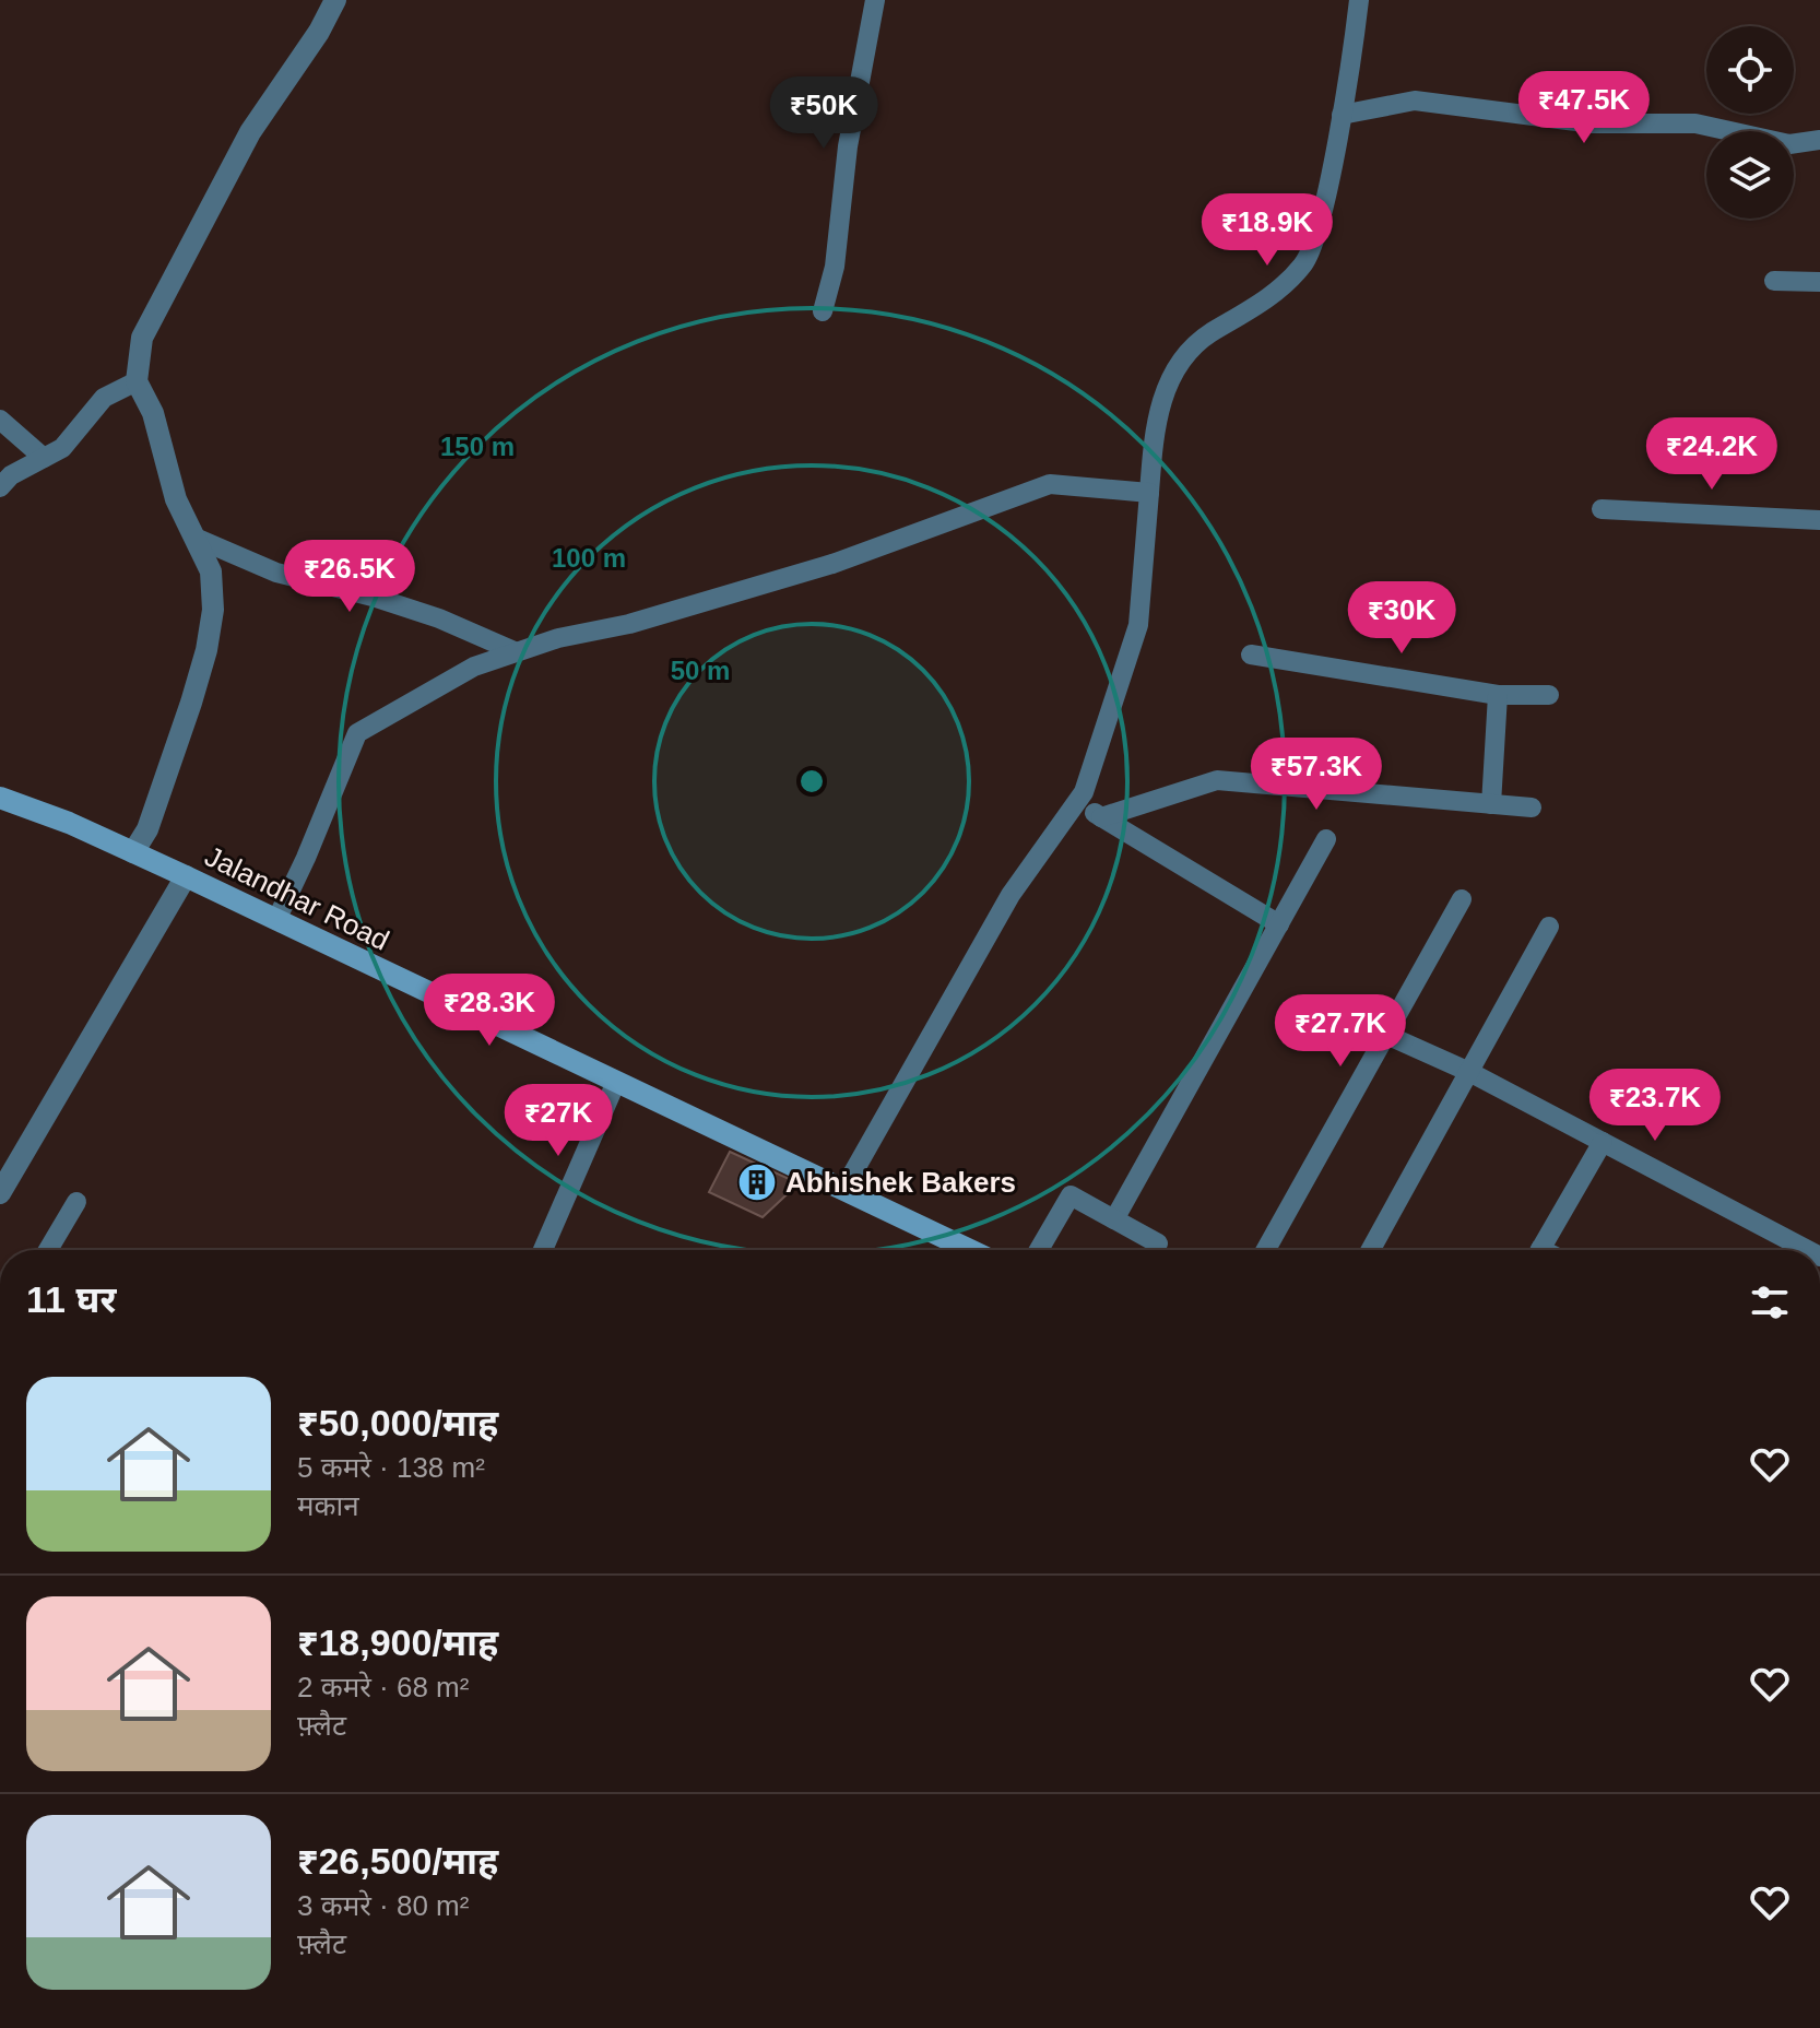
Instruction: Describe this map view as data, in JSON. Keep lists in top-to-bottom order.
{
  "streets": {
    "main road": ["Jalandhar Road"]
  },
  "places": {
    "building": ["Abhishek Bakers"]
  },
  "page": {
    "price": [
      "₹47.5K",
      "₹50K",
      "₹18.9K",
      "₹24.2K",
      "₹26.5K",
      "₹30K",
      "₹57.3K",
      "₹28.3K",
      "₹27.7K",
      "₹23.7K",
      "₹27K"
    ],
    "heading": "11 घर",
    "list": [
      {
        "name": "₹50,000/माह",
        "note": "5 कमरे · 138 m² · मकान"
      },
      {
        "name": "₹18,900/माह",
        "note": "2 कमरे · 68 m² · फ़्लैट"
      },
      {
        "name": "₹26,500/माह",
        "note": "3 कमरे · 80 m² · फ़्लैट"
      }
    ]
  },
  "rings": ["150 m", "100 m", "50 m"]
}
